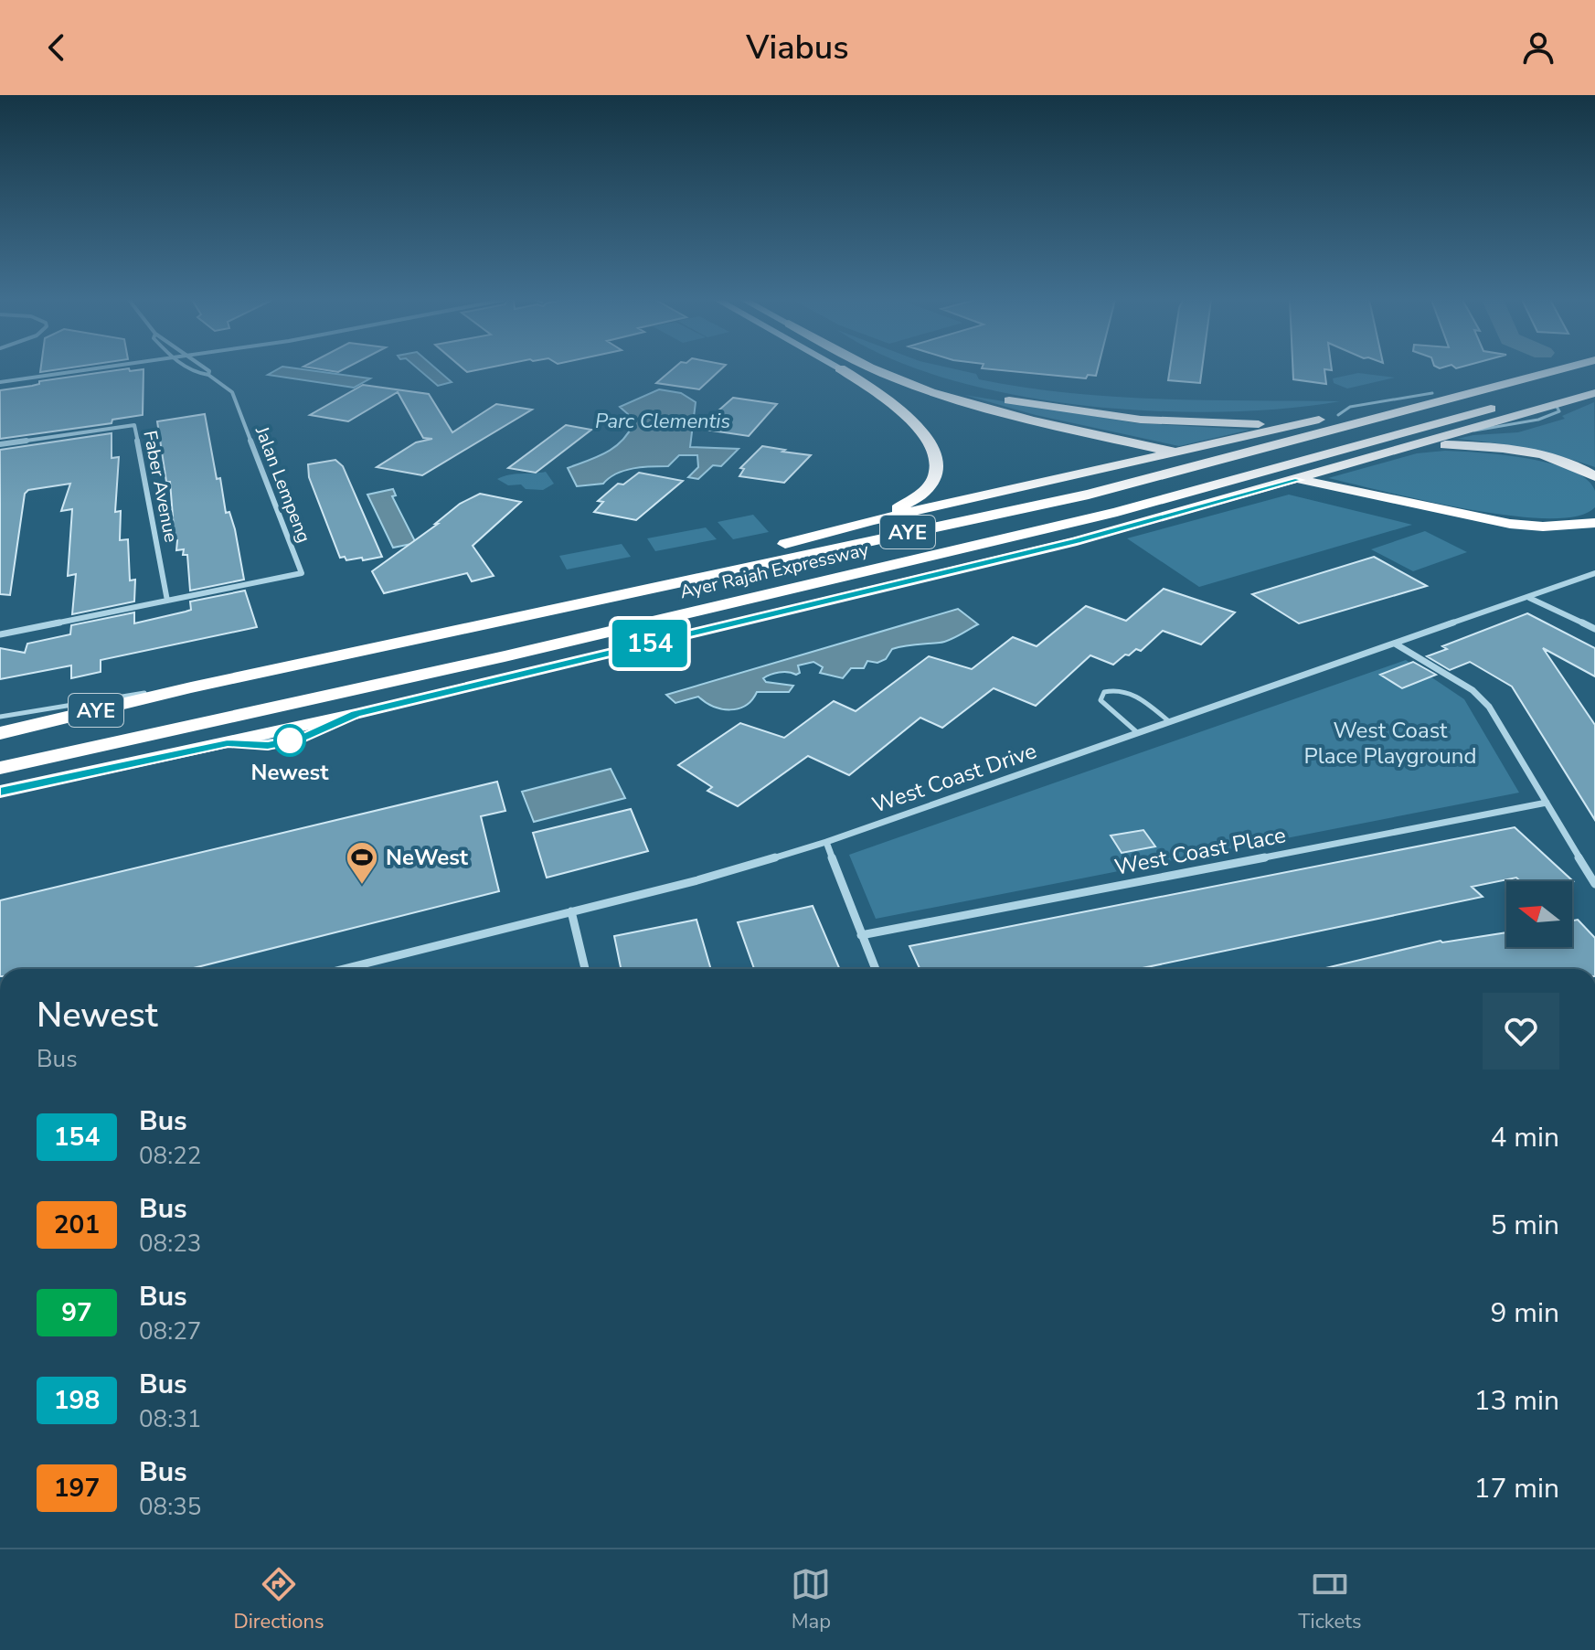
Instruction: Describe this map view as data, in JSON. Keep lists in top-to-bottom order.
{
  "streets": {
    "highway": ["AYE", "Ayer Rajah Expressway"],
    "street": [
      "Jalan Lempeng",
      "Faber Avenue",
      "West Coast Drive",
      "West Coast Place"
    ]
  },
  "crossings": [
    ["Jalan Lempeng", "Faber Avenue"]
  ],
  "water": ["Parc Clementis"],
  "parks": ["West Coast Place Playground"],
  "places": {
    "other": ["Newest"],
    "sports": ["NeWest"]
  },
  "lines": ["bus line 154"],
  "north": "left",
  "page": {
    "header": "Viabus",
    "on_map": "154",
    "heading": ["Newest", "Bus"],
    "list": [
      {
        "mark": "154",
        "name": "Bus",
        "note": "08:22",
        "value": "4 min"
      },
      {
        "mark": "201",
        "name": "Bus",
        "note": "08:23",
        "value": "5 min"
      },
      {
        "mark": "97",
        "name": "Bus",
        "note": "08:27",
        "value": "9 min"
      },
      {
        "mark": "198",
        "name": "Bus",
        "note": "08:31",
        "value": "13 min"
      },
      {
        "mark": "197",
        "name": "Bus",
        "note": "08:35",
        "value": "17 min"
      }
    ],
    "tabs": ["Directions", "Map", "Tickets"]
  }
}
